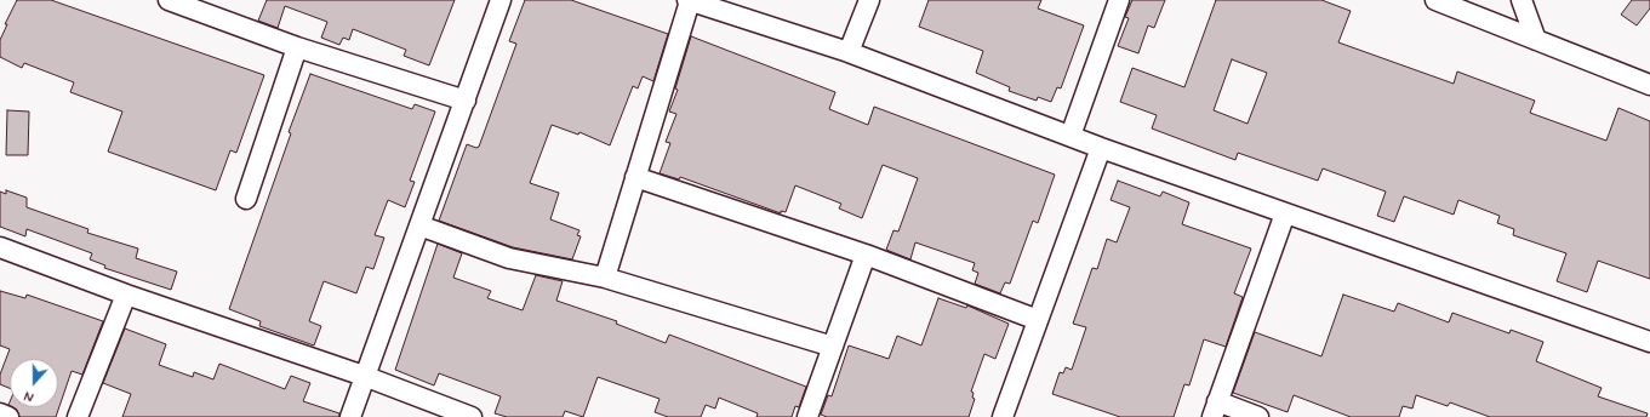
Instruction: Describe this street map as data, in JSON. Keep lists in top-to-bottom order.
{
  "north": "bottom"
}
